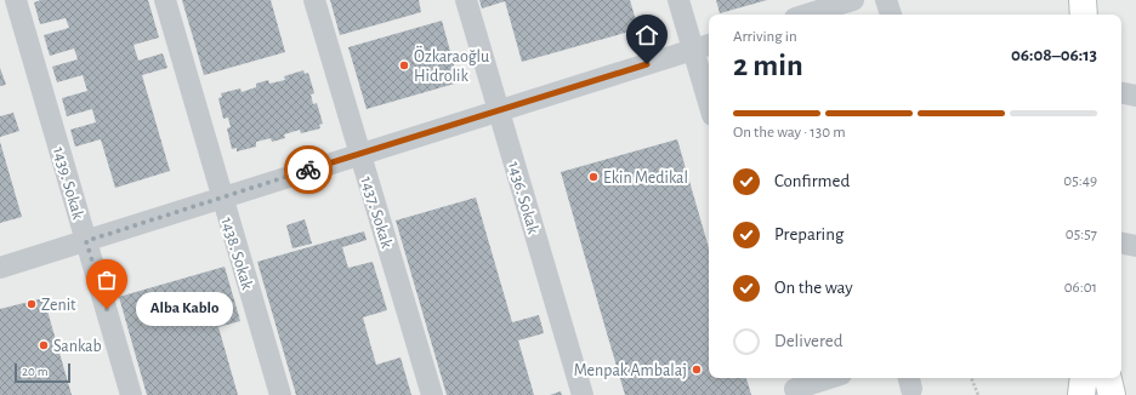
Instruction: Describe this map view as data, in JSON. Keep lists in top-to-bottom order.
{
  "streets": {
    "street": [
      "1439. Sokak",
      "1436. Sokak",
      "1437. Sokak",
      "1438. Sokak"
    ]
  },
  "places": [
    "Özkaraoğlu Hidrolik",
    "Ekin Medikal",
    "Zenit",
    "Alba Kablo",
    "Sankab",
    "Menpak Ambalaj"
  ],
  "scale_bar": "20 m",
  "page": {
    "heading": ["2 min", "Arriving in", "06:08–06:13"],
    "bar": "On the way · 130 m",
    "list": [
      ["Confirmed", "05:49"],
      ["Preparing", "05:57"],
      ["On the way", "06:01"],
      "Delivered"
    ],
    "bubble": "Alba Kablo",
    "scale": "20 m"
  }
}
